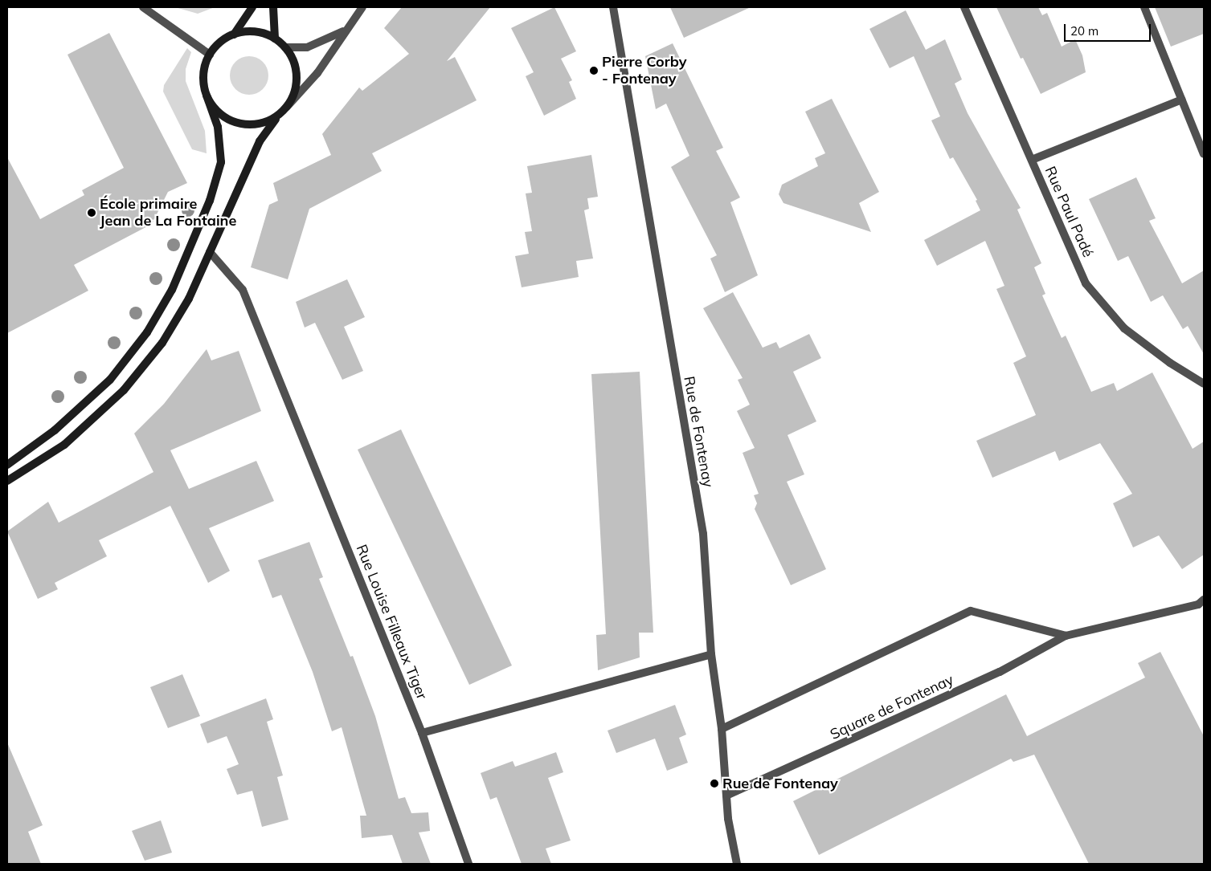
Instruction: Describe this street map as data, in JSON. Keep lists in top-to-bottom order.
{
  "streets": {
    "street": [
      "Rue Paul Padé",
      "Rue de Fontenay",
      "Rue Louise Filleaux Tiger",
      "Square de Fontenay"
    ]
  },
  "crossings": [
    ["Rue de Fontenay", "Square de Fontenay"]
  ],
  "places": ["Pierre Corby - Fontenay", "École primaire Jean de La Fontaine", "Rue de Fontenay"],
  "scale_bar": "20 m"
}
